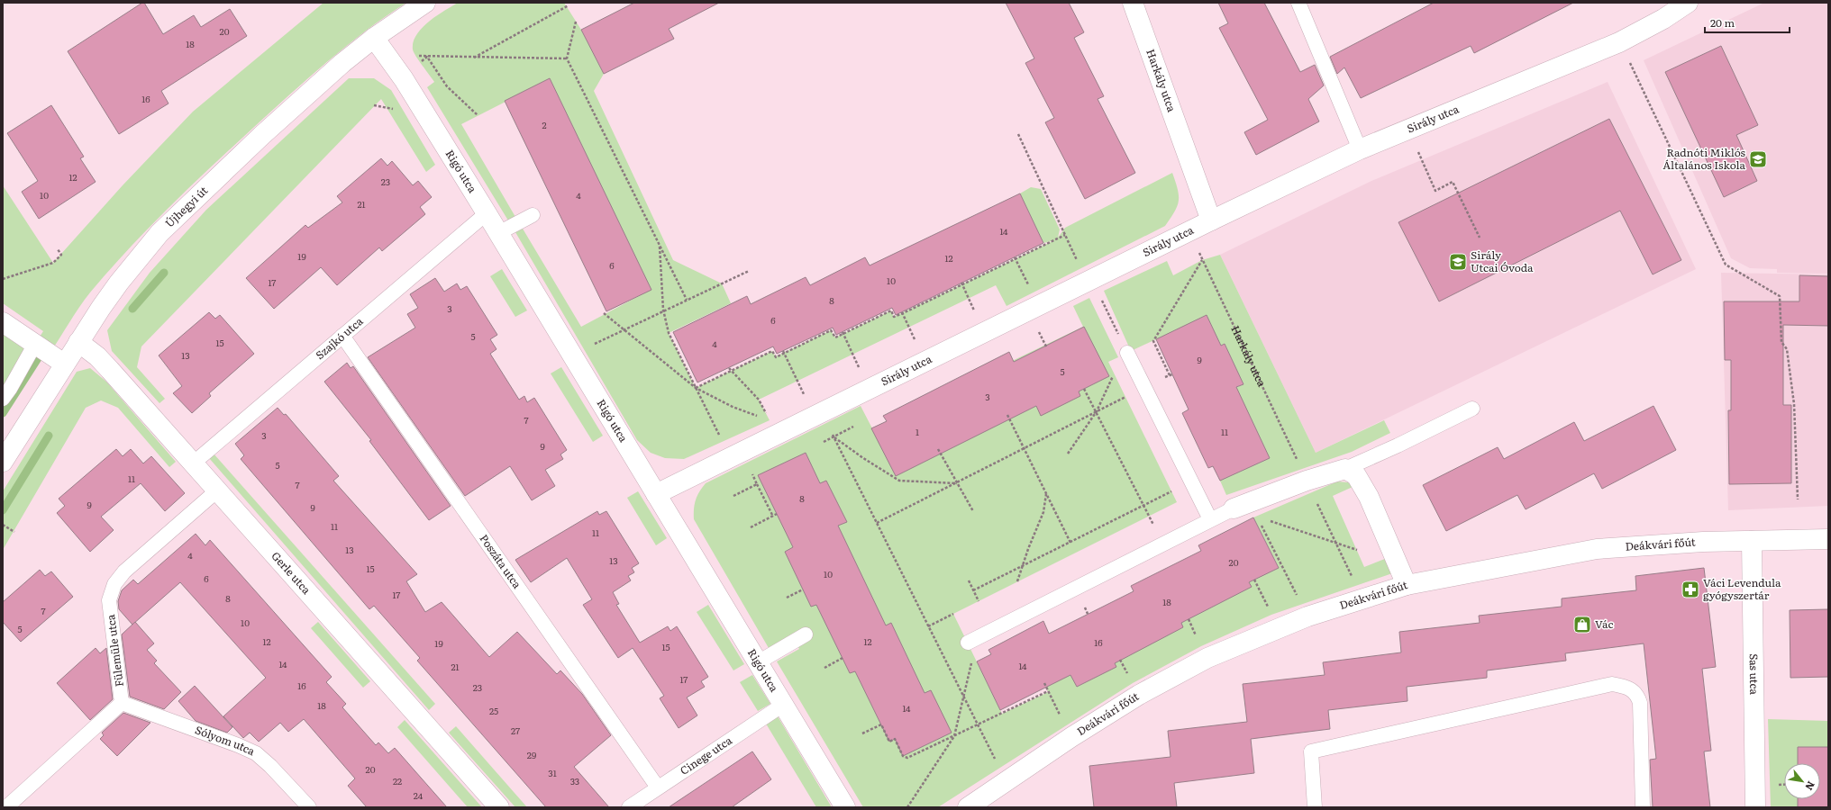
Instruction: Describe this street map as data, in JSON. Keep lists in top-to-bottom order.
{
  "streets": {
    "street": [
      "Harkály utca",
      "Sirály utca",
      "Rigó utca",
      "Újhegyi út",
      "Deákvári főút",
      "Gerle utca",
      "Sas utca"
    ],
    "lane": [
      "Szajkó utca",
      "Poszáta utca",
      "Fülemüle utca",
      "Sólyom utca",
      "Cinege utca"
    ]
  },
  "crossings": [
    ["Harkály utca", "Sirály utca"],
    ["Harkály utca", "Deákvári főút"],
    ["Sirály utca", "Rigó utca"],
    ["Rigó utca", "Újhegyi út"],
    ["Rigó utca", "Szajkó utca"],
    ["Rigó utca", "Cinege utca"],
    ["Újhegyi út", "Gerle utca"],
    ["Szajkó utca", "Poszáta utca"],
    ["Szajkó utca", "Gerle utca"],
    ["Deákvári főút", "Sas utca"],
    ["Poszáta utca", "Cinege utca"],
    ["Gerle utca", "Fülemüle utca"],
    ["Fülemüle utca", "Sólyom utca"]
  ],
  "places": {
    "school or university": ["Radnóti Miklós Általános Iskola", "Sirály Utcai Óvoda"],
    "pharmacy": ["Váci Levendula gyógyszertár"],
    "shop": ["Vác"]
  },
  "house_numbers": [
    "20",
    "18",
    "16",
    "2",
    "12",
    "23",
    "10",
    "4",
    "21",
    "14",
    "19",
    "12",
    "6",
    "10",
    "17",
    "8",
    "3",
    "6",
    "5",
    "15",
    "4",
    "13",
    "9",
    "5",
    "3",
    "7",
    "1",
    "11",
    "3",
    "9",
    "5",
    "11",
    "7",
    "8",
    "9",
    "9",
    "11",
    "11",
    "13",
    "4",
    "13",
    "20",
    "15",
    "10",
    "6",
    "17",
    "8",
    "18",
    "7",
    "10",
    "5",
    "12",
    "12",
    "16",
    "19",
    "15",
    "14",
    "14",
    "21",
    "17",
    "16",
    "23",
    "18",
    "14",
    "25",
    "27",
    "29",
    "20",
    "31",
    "22",
    "33",
    "24"
  ],
  "scale_bar": "20 m",
  "north": "bottom right"
}
